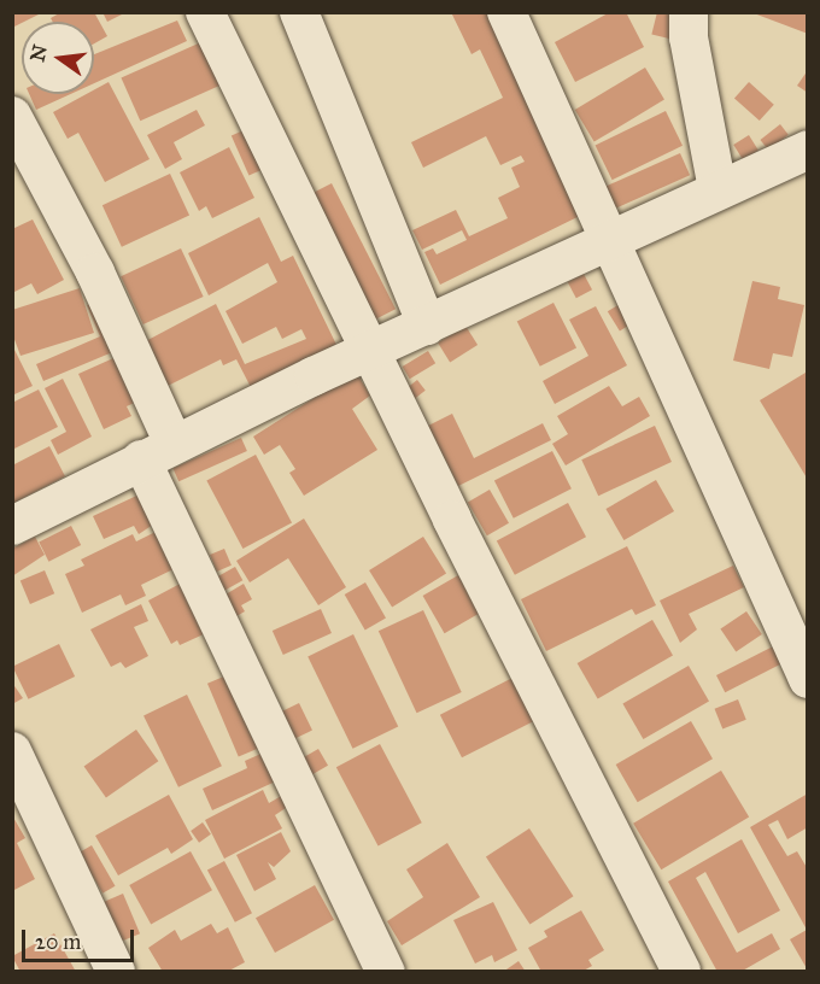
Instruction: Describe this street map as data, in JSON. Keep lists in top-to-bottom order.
{
  "scale_bar": "20 m",
  "north": "left"
}
